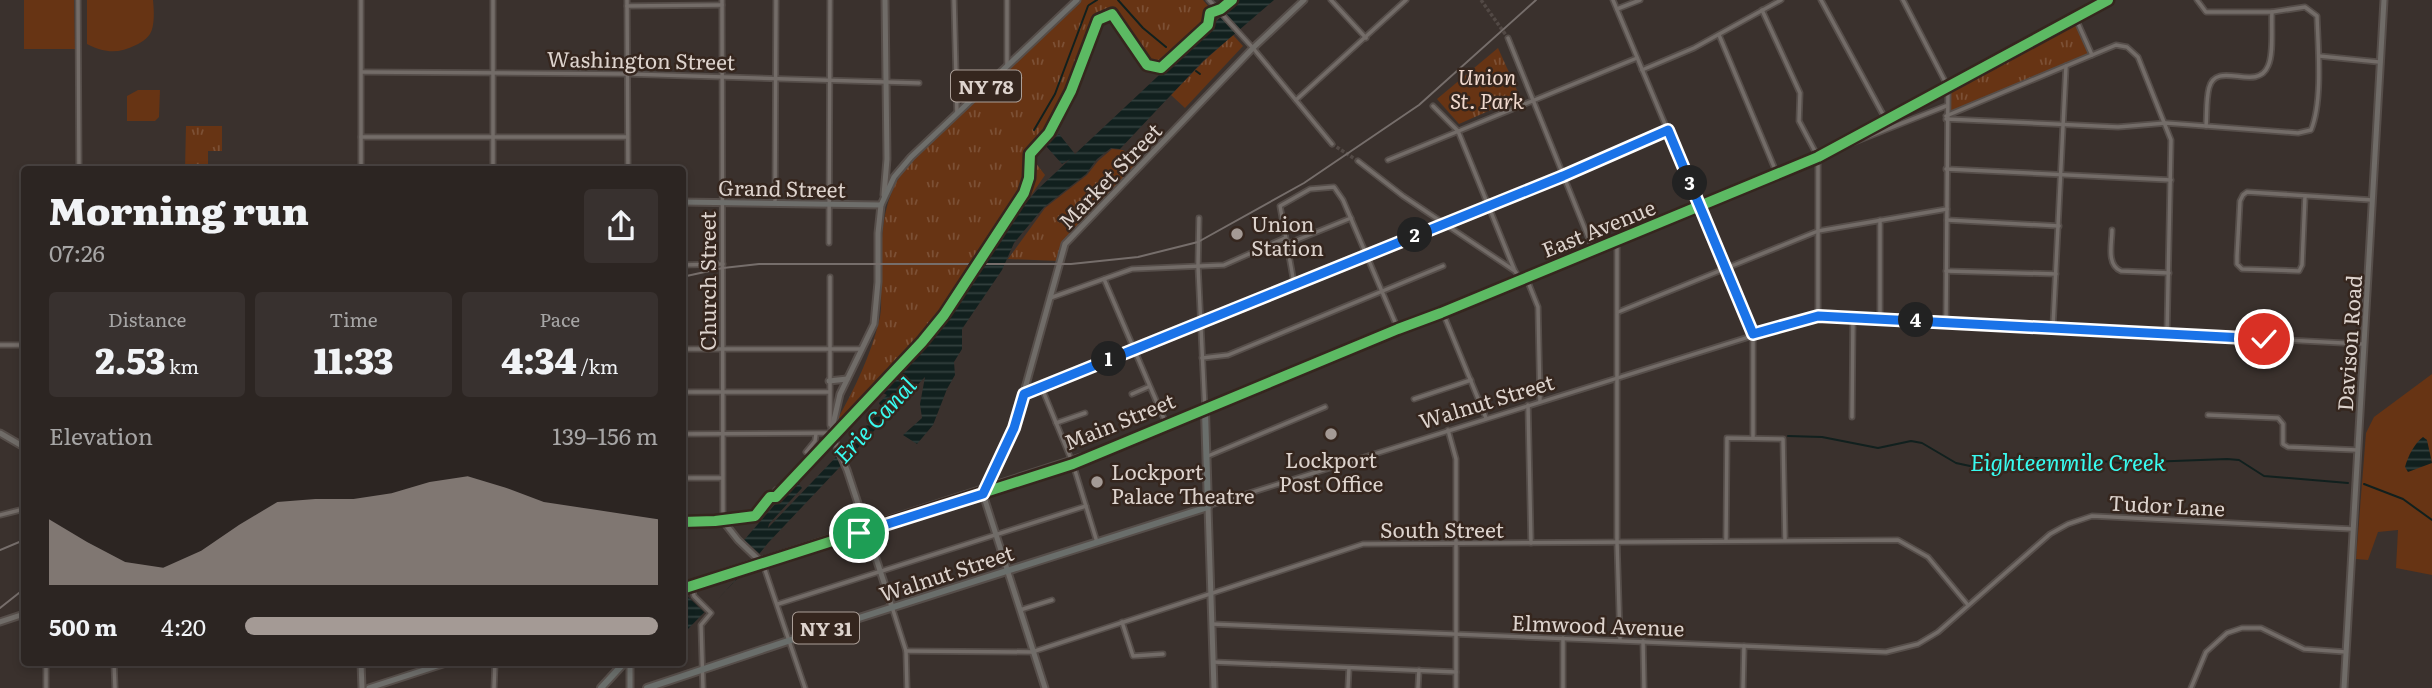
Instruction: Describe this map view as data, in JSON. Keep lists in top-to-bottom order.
{
  "streets": {
    "highway": ["East Avenue", "Walnut Street", "NY 31"],
    "main road": ["NY 78", "Grand Street", "Main Street"],
    "street": [
      "Washington Street",
      "Market Street",
      "Church Street",
      "Davison Road",
      "Tudor Lane",
      "South Street",
      "Elmwood Avenue"
    ]
  },
  "crossings": [
    ["Washington Street", "Church Street"],
    ["NY 78", "Grand Street"],
    ["Market Street", "Main Street"],
    ["Grand Street", "Church Street"],
    ["East Avenue", "Main Street"],
    ["Davison Road", "Walnut Street"],
    ["Davison Road", "Tudor Lane"],
    ["Tudor Lane", "South Street"],
    ["Tudor Lane", "Elmwood Avenue"],
    ["South Street", "Elmwood Avenue"]
  ],
  "water": ["Erie Canal", "Eighteenmile Creek"],
  "parks": ["Union St. Park"],
  "places": ["Union Station", "Lockport Post Office", "Lockport Palace Theatre"],
  "page": {
    "pins": [
      "3",
      "2",
      "4",
      "1"
    ],
    "heading": ["Morning run", "07:26"],
    "stats": [
      ["Distance", "2.53 km"],
      ["Time", "11:33"],
      ["Pace", "4:34 /km"]
    ],
    "chart": ["Elevation", "139–156 m"],
    "list": [
      {
        "name": "500 m",
        "note": "4:20"
      }
    ]
  }
}
